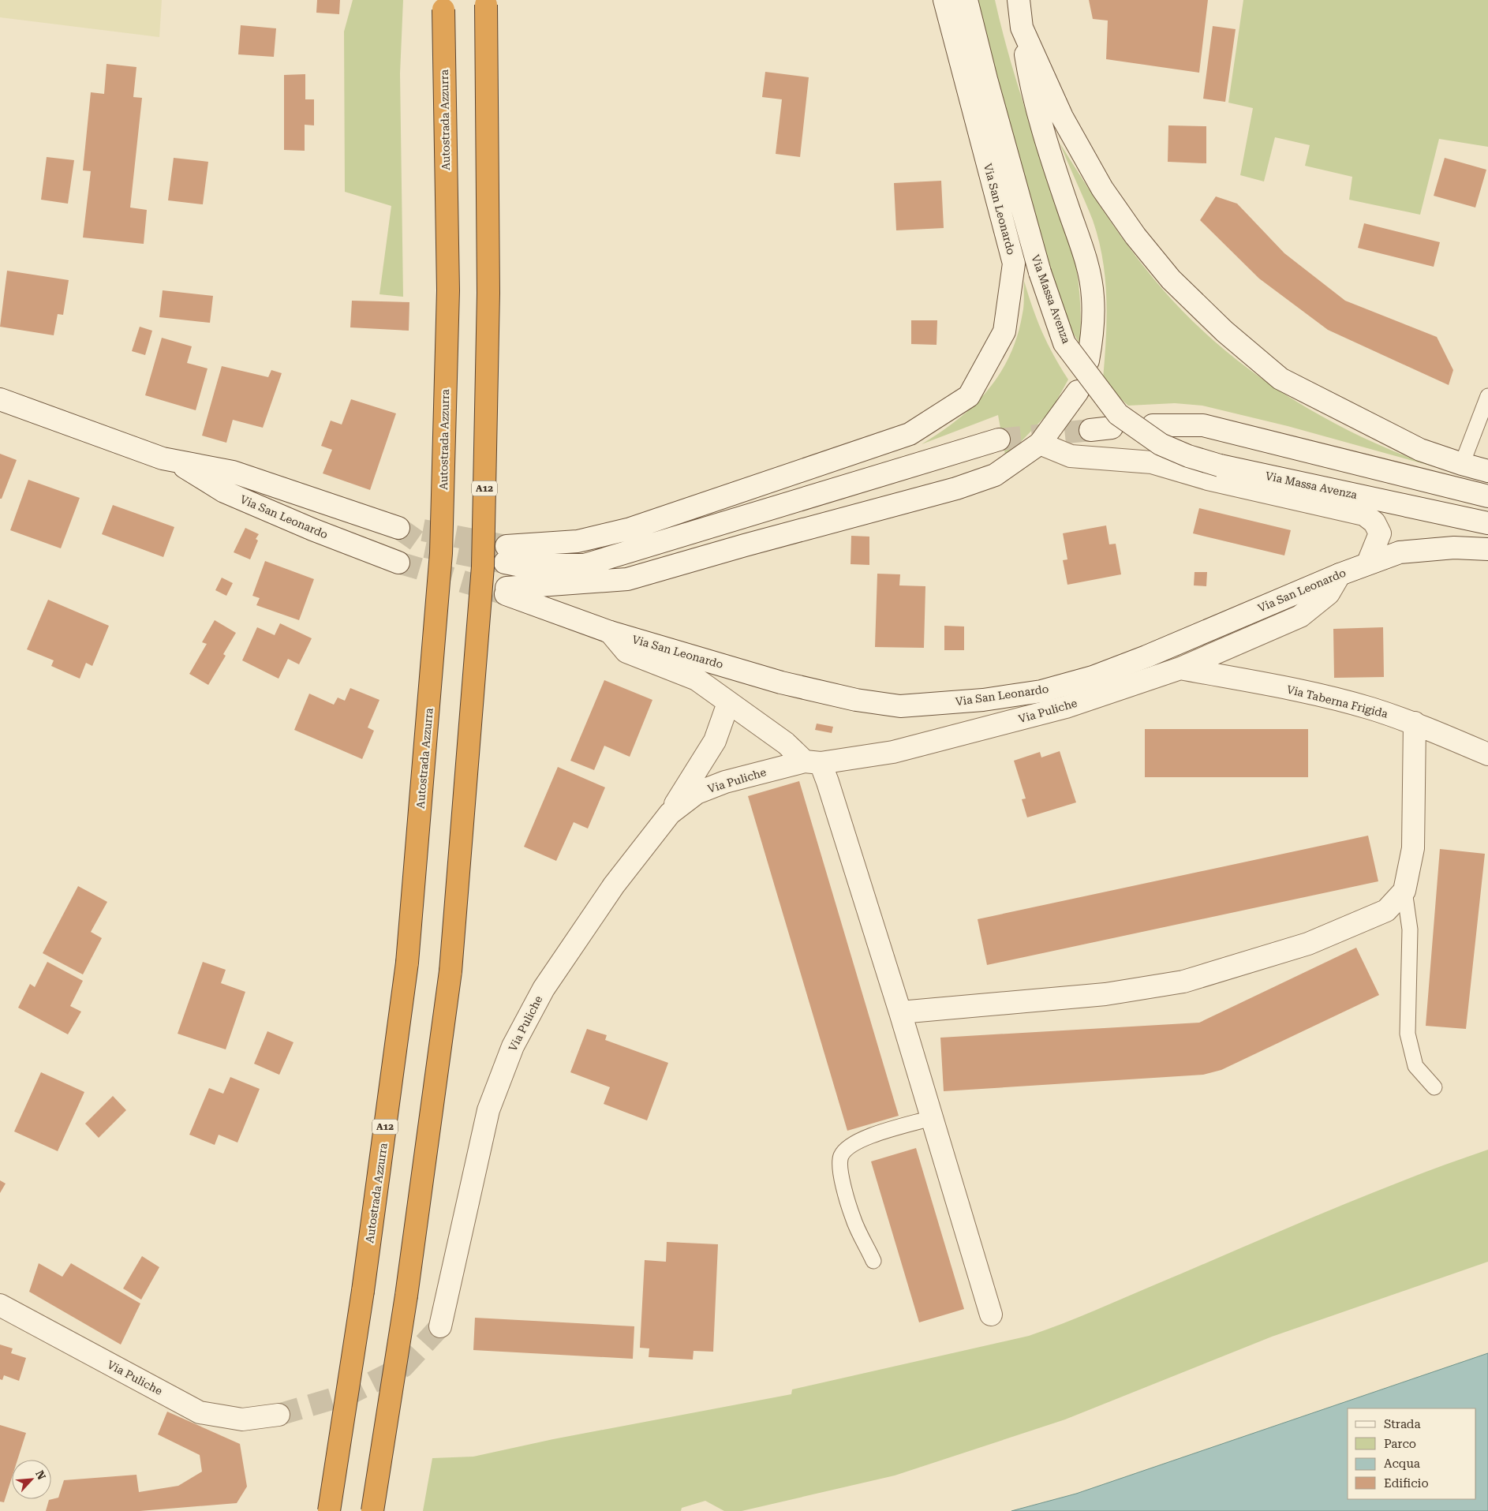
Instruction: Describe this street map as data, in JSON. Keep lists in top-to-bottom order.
{
  "streets": {
    "highway": ["Autostrada Azzurra", "A12"],
    "main road": [
      "Via San Leonardo",
      "Via Massa Avenza",
      "Via Taberna Frigida",
      "Via Puliche"
    ]
  },
  "crossings": [
    ["Via San Leonardo", "Via Puliche"],
    ["Via Taberna Frigida", "Via Puliche"]
  ],
  "legend": [
    "Strada",
    "Parco",
    "Acqua",
    "Edificio"
  ],
  "north": "top right"
}
